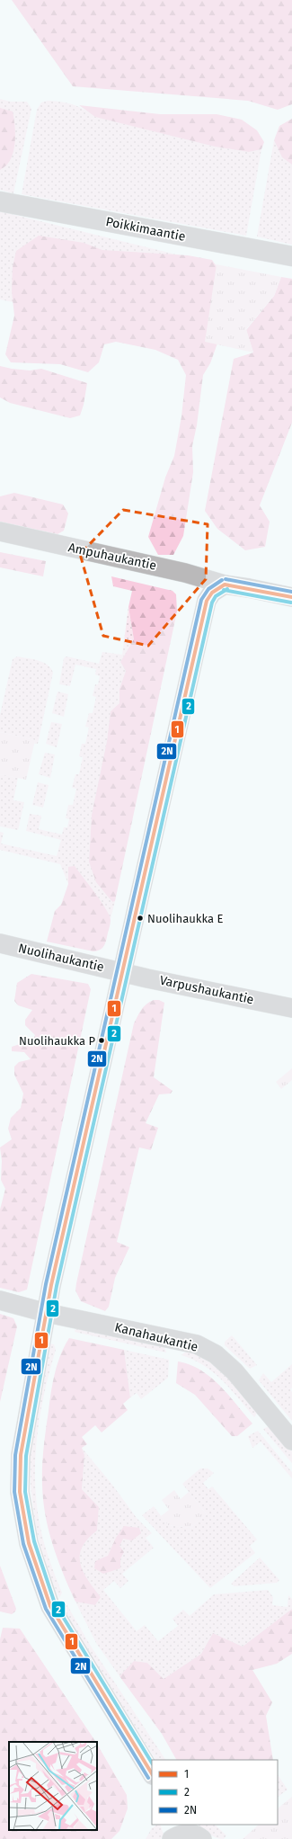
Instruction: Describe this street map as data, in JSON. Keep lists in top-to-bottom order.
{
  "streets": {
    "main road": ["Poikkimaantie"],
    "street": [
      "Ampuhaukantie",
      "Nuolihaukantie",
      "Varpushaukantie",
      "Kanahaukantie"
    ]
  },
  "crossings": [
    ["Nuolihaukantie", "Varpushaukantie"]
  ],
  "places": ["Nuolihaukka E", "Nuolihaukka P"],
  "lines": ["transit line 2N", "transit line 1", "transit line 2"],
  "legend": ["1", "2", "2N"]
}
